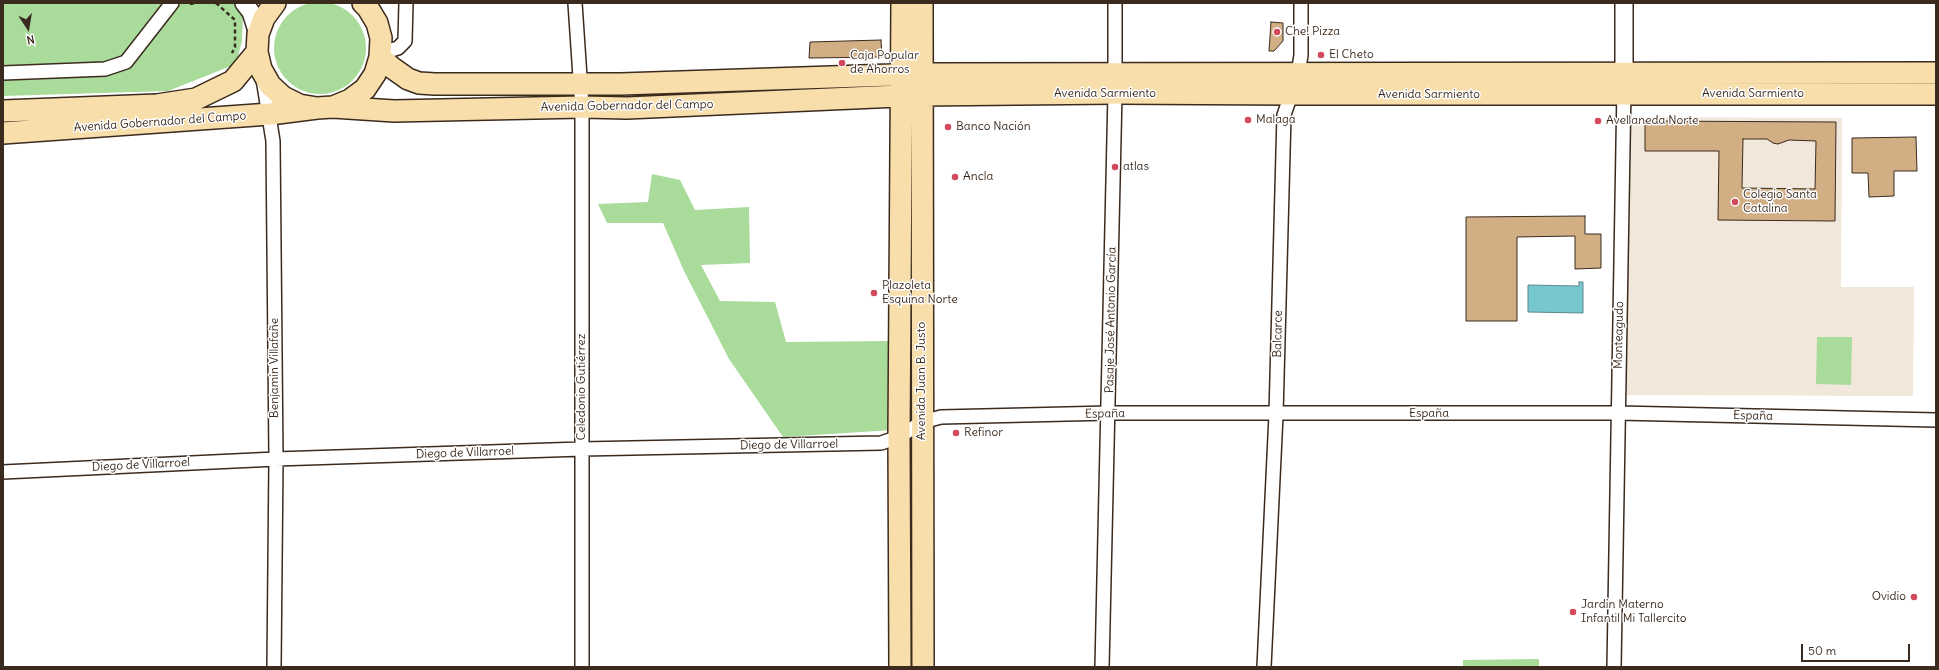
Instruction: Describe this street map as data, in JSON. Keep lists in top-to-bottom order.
{
  "streets": {
    "main road": ["Avenida Sarmiento", "Avenida Gobernador del Campo", "Avenida Juan B. Justo"],
    "street": [
      "Pasaje José Antonio García",
      "Balcarce",
      "Monteagudo",
      "Benjamín Villafañe",
      "Celedonio Gutiérrez",
      "España",
      "Diego de Villarroel"
    ]
  },
  "crossings": [
    ["Avenida Sarmiento", "Avenida Gobernador del Campo"],
    ["Avenida Sarmiento", "Pasaje José Antonio García"],
    ["Avenida Sarmiento", "Balcarce"],
    ["Avenida Sarmiento", "Monteagudo"],
    ["Avenida Sarmiento", "Avenida Juan B. Justo"],
    ["Avenida Gobernador del Campo", "Benjamín Villafañe"],
    ["Avenida Gobernador del Campo", "Avenida Juan B. Justo"],
    ["Avenida Gobernador del Campo", "Celedonio Gutiérrez"],
    ["Pasaje José Antonio García", "España"],
    ["Balcarce", "España"],
    ["Monteagudo", "España"],
    ["Benjamín Villafañe", "Diego de Villarroel"],
    ["Avenida Juan B. Justo", "España"],
    ["Avenida Juan B. Justo", "Diego de Villarroel"],
    ["Celedonio Gutiérrez", "Diego de Villarroel"],
    ["España", "Diego de Villarroel"]
  ],
  "places": [
    "Che! Pizza",
    "El Cheto",
    "Caja Popular de Ahorros",
    "Malaga",
    "Avellaneda Norte",
    "Banco Nación",
    "atlas",
    "Ancla",
    "Colegio Santa Catalina",
    "Plazoleta Esquina Norte",
    "Refinor",
    "Ovidio",
    "Jardin Materno Infantil Mi Tallercito"
  ],
  "scale_bar": "50 m",
  "north": "bottom"
}
